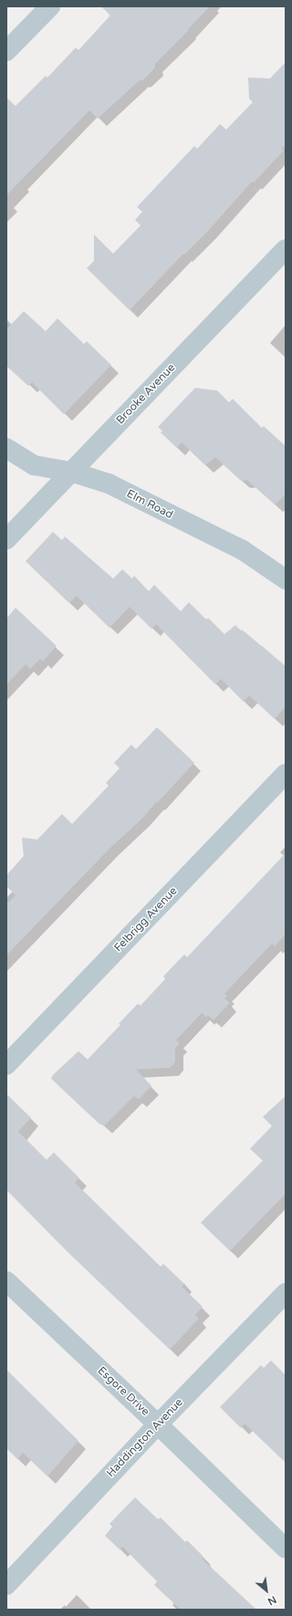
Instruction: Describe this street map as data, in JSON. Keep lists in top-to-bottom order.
{
  "streets": {
    "street": [
      "Brooke Avenue",
      "Elm Road",
      "Felbrigg Avenue",
      "Esgore Drive",
      "Haddington Avenue"
    ]
  },
  "crossings": [
    ["Brooke Avenue", "Elm Road"],
    ["Esgore Drive", "Haddington Avenue"]
  ],
  "north": "bottom right"
}
